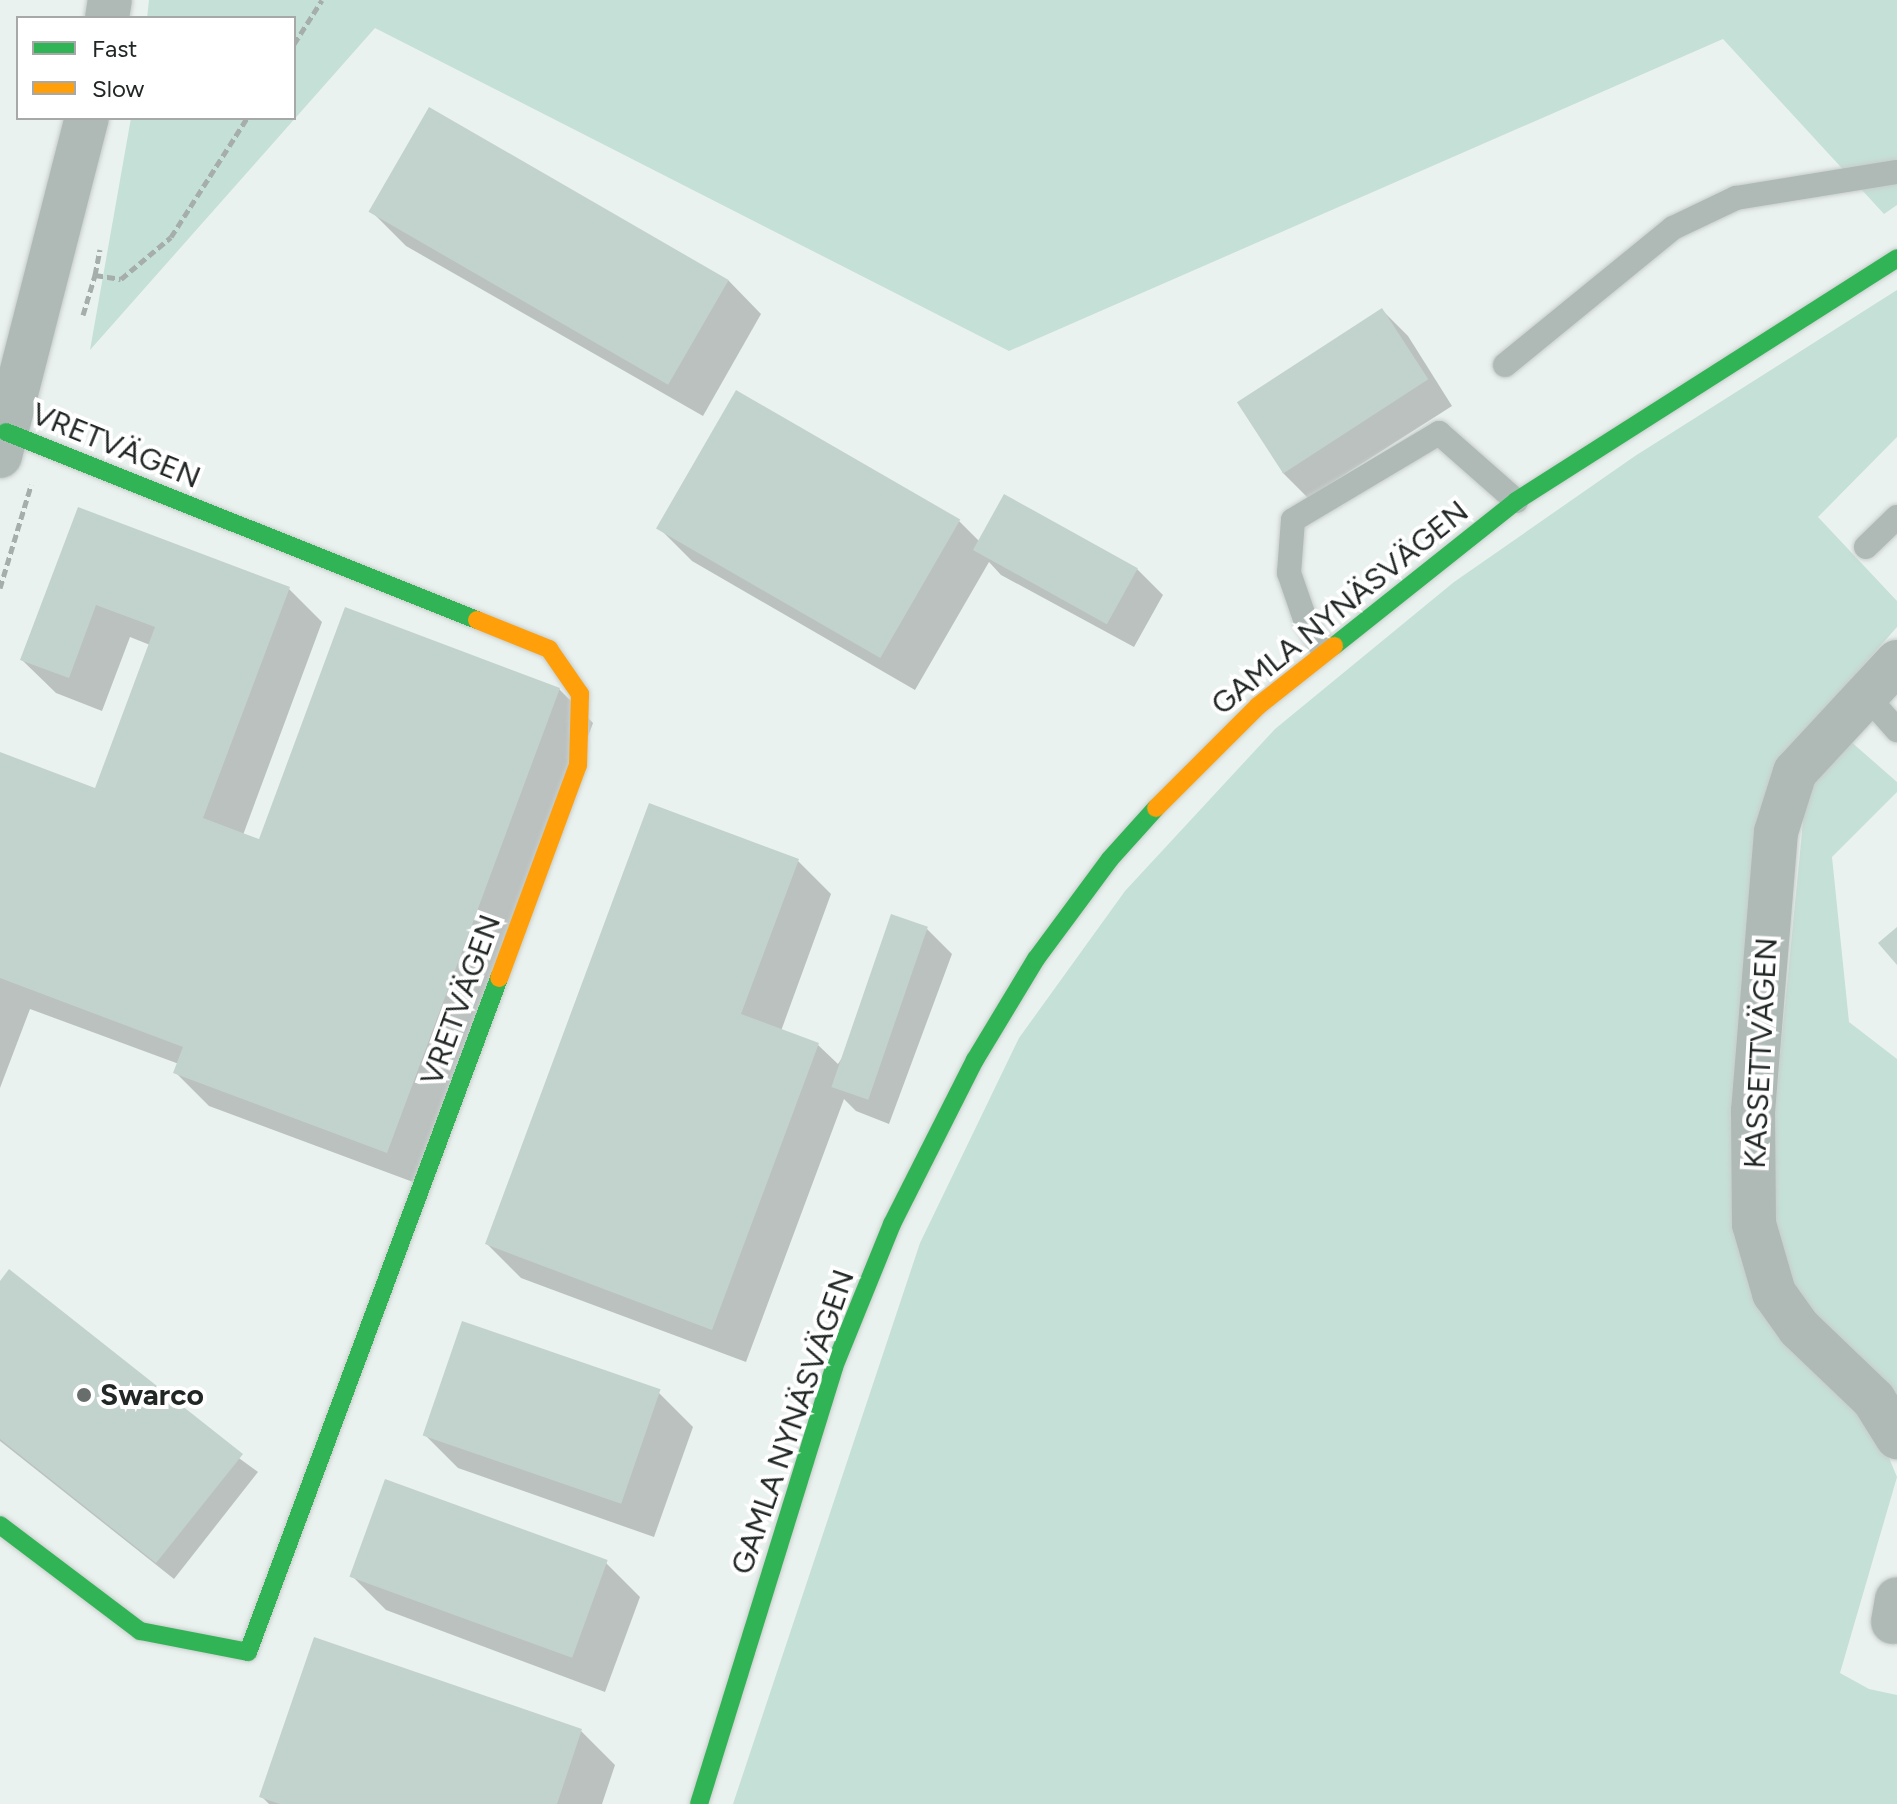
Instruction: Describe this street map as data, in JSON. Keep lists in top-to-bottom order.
{
  "streets": {
    "street": ["VRETVÄGEN", "GAMLA NYNÄSVÄGEN", "KASSETTVÄGEN"]
  },
  "places": ["Swarco"],
  "legend": ["Fast", "Slow"]
}
